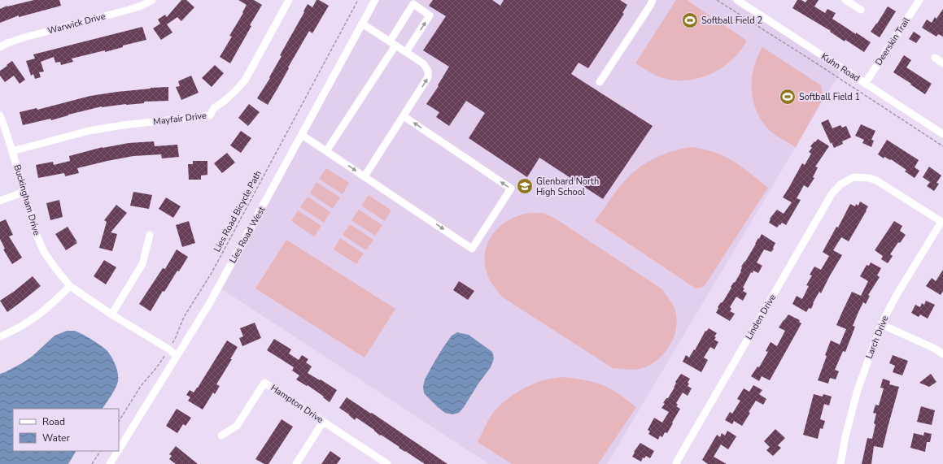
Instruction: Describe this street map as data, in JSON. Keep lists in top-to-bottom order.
{
  "streets": {
    "street": [
      "Warwick Drive",
      "Deerskin Trail",
      "Kuhn Road",
      "Mayfair Drive",
      "Buckingham Drive",
      "Lies Road West",
      "Linden Drive",
      "Larch Drive",
      "Hampton Drive"
    ],
    "path": ["Lies Road Bicycle Path"]
  },
  "crossings": [
    ["Deerskin Trail", "Kuhn Road"],
    ["Mayfair Drive", "Buckingham Drive"],
    ["Buckingham Drive", "Lies Road Bicycle Path"],
    ["Buckingham Drive", "Lies Road West"],
    ["Linden Drive", "Larch Drive"]
  ],
  "places": {
    "sports": ["Softball Field 2", "Softball Field 1"],
    "school or university": ["Glenbard North High School"]
  },
  "legend": ["Road", "Water"]
}
